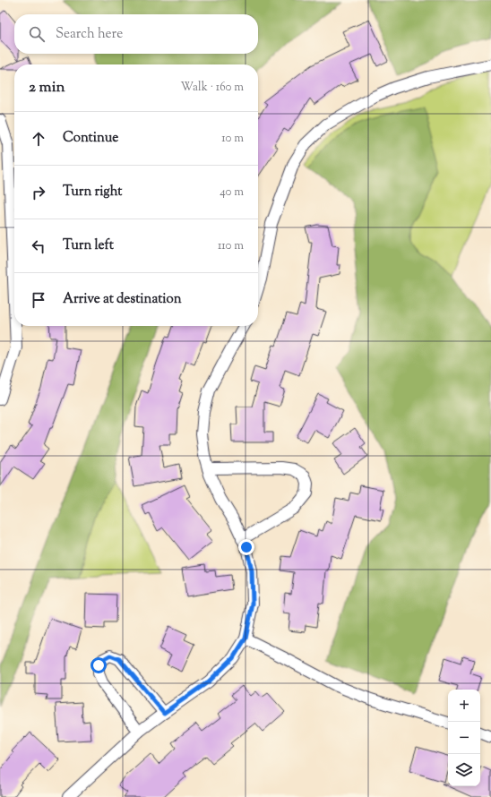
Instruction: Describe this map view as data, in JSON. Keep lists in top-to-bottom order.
{
  "page": {
    "search": "Search here",
    "heading": ["2 min", "Walk · 160 m"],
    "list": [
      ["Continue", "10 m"],
      ["Turn right", "40 m"],
      ["Turn left", "110 m"],
      "Arrive at destination"
    ],
    "map_buttons": ["+", "−"]
  }
}
